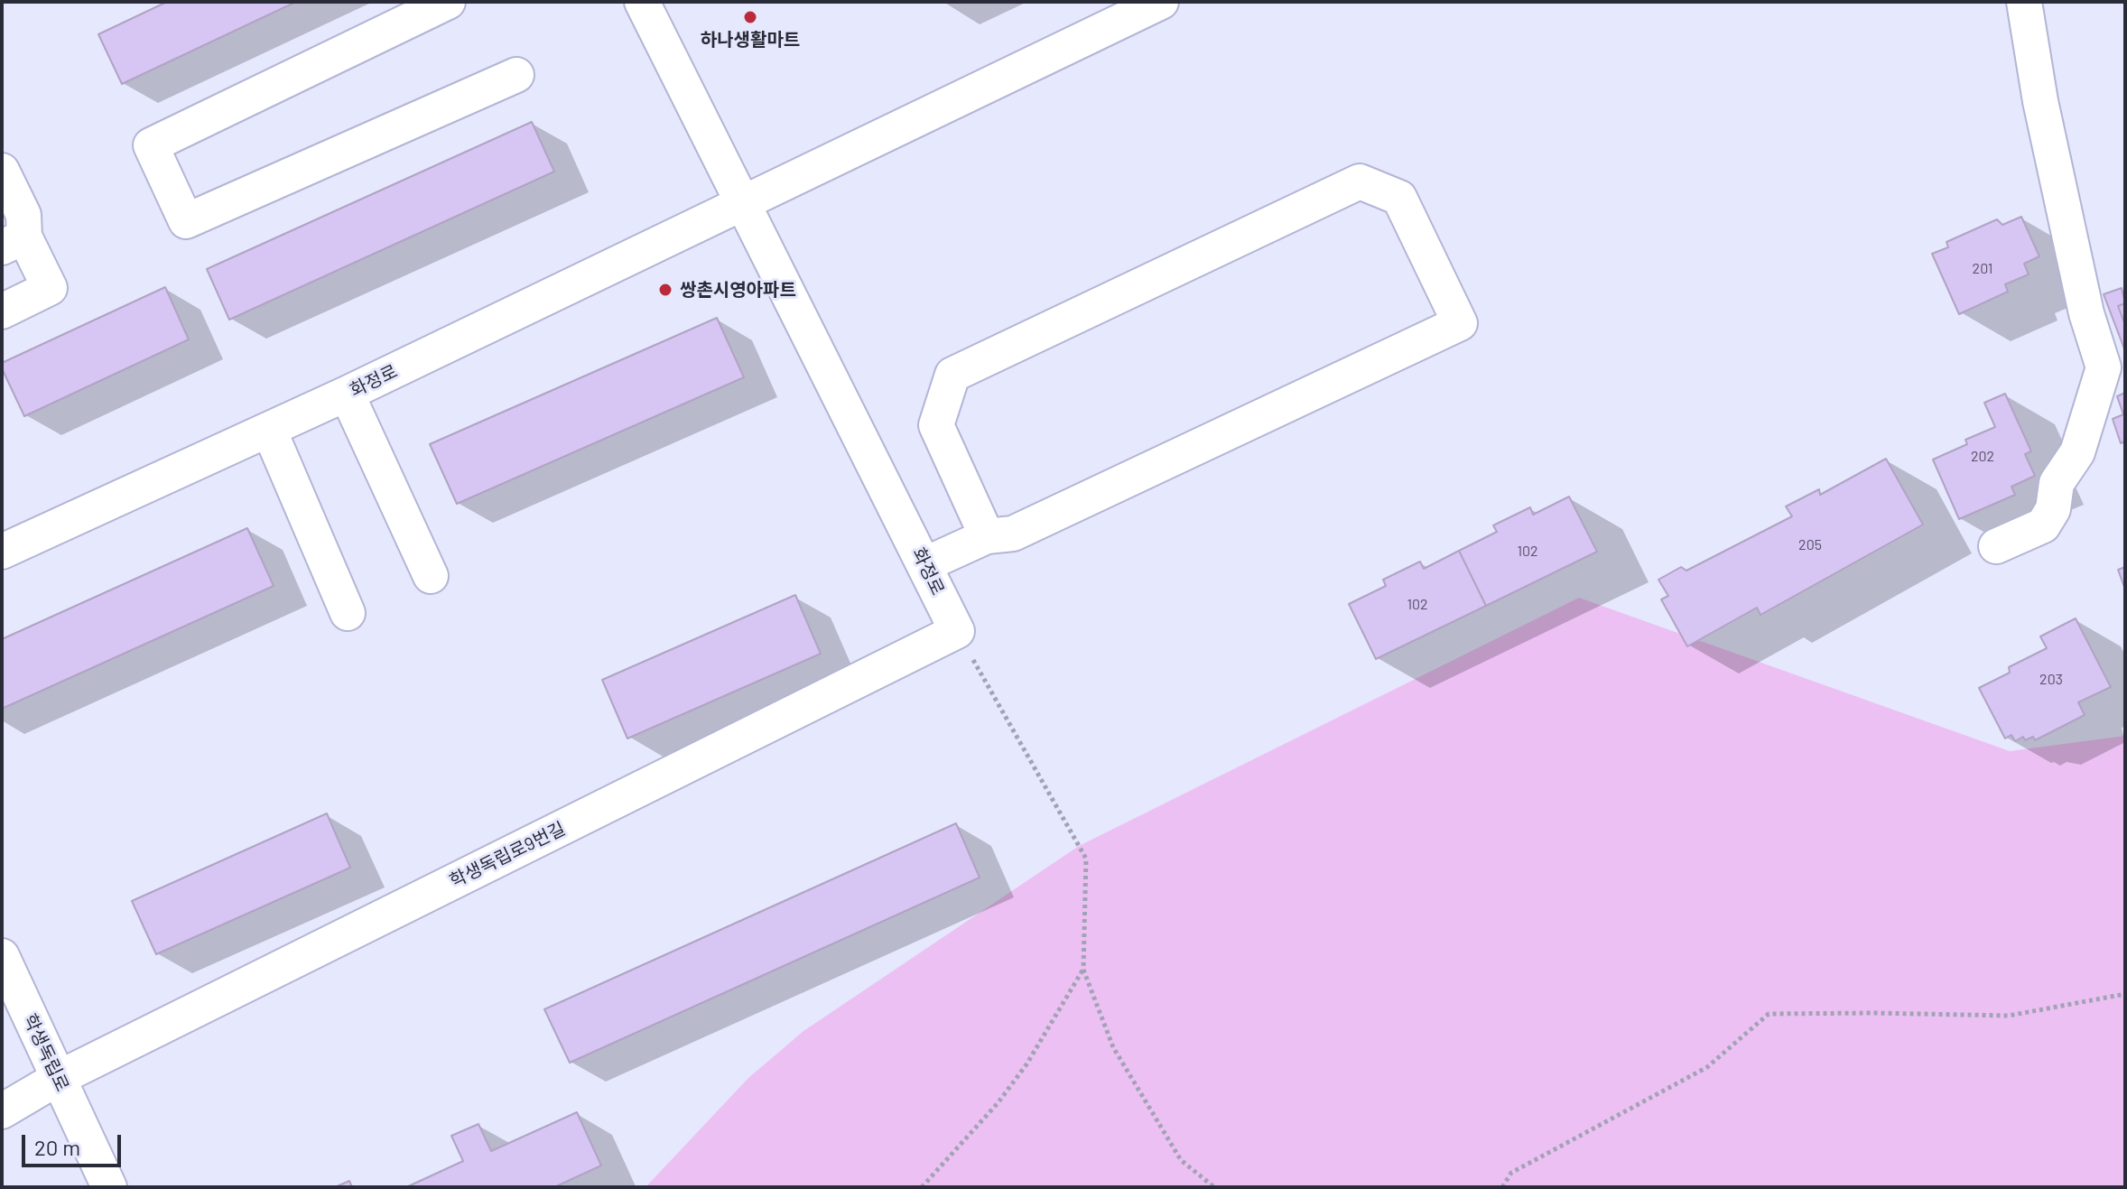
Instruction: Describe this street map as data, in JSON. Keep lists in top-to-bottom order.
{
  "streets": {
    "street": ["화정로", "학생독립로9번길", "학생독립로"]
  },
  "crossings": [
    ["화정로", "학생독립로9번길"],
    ["학생독립로9번길", "학생독립로"]
  ],
  "places": ["하나생활마트", "쌍촌시영아파트"],
  "house_numbers": [
    "201",
    "202",
    "205",
    "102",
    "102",
    "203"
  ],
  "scale_bar": "20 m"
}
